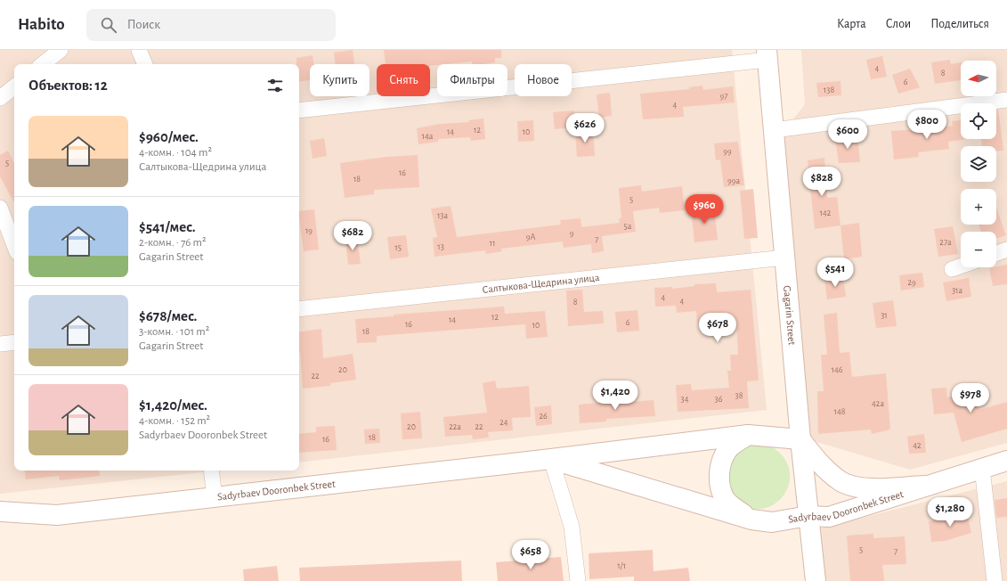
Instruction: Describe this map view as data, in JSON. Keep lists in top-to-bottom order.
{
  "streets": {
    "main road": ["Gagarin Street", "Sadyrbaev Dooronbek Street"],
    "street": ["Салтыкова-Щедрина улица"]
  },
  "crossings": [
    ["Салтыкова-Щедрина улица", "Gagarin Street"],
    ["Gagarin Street", "Sadyrbaev Dooronbek Street"]
  ],
  "house_numbers": [
    "4",
    "8",
    "6",
    "138",
    "97",
    "4",
    "12",
    "14",
    "10",
    "14a",
    "99",
    "5",
    "16",
    "18",
    "99a",
    "5",
    "142",
    "13а",
    "5a",
    "19",
    "9",
    "9А",
    "7",
    "27а",
    "11",
    "13",
    "15",
    "29",
    "31а",
    "4",
    "4",
    "8",
    "31",
    "12",
    "14",
    "6",
    "16",
    "10",
    "18",
    "20",
    "146",
    "22",
    "38",
    "34",
    "36",
    "42а",
    "148",
    "26",
    "24",
    "20",
    "22a",
    "22",
    "18",
    "16",
    "42",
    "5",
    "7",
    "1/1"
  ],
  "north": "left",
  "page": {
    "header": "Habito",
    "search": "Поиск",
    "nav": ["Карта", "Слои", "Поделиться"],
    "map_buttons": ["+", "−"],
    "chip": [
      "Купить",
      "Снять",
      "Фильтры",
      "Новое"
    ],
    "heading": "Объектов: 12",
    "list": [
      {
        "name": "$960/мес.",
        "note": "4-комн. · 104 m² · Салтыкова-Щедрина улица"
      },
      {
        "name": "$541/мес.",
        "note": "2-комн. · 76 m² · Gagarin Street"
      },
      {
        "name": "$678/мес.",
        "note": "3-комн. · 101 m² · Gagarin Street"
      },
      {
        "name": "$1,420/мес.",
        "note": "4-комн. · 152 m² · Sadyrbaev Dooronbek Street"
      }
    ],
    "price": [
      "$800",
      "$626",
      "$600",
      "$828",
      "$960",
      "$682",
      "$541",
      "$678",
      "$1,420",
      "$978",
      "$1,280",
      "$658"
    ]
  }
}
